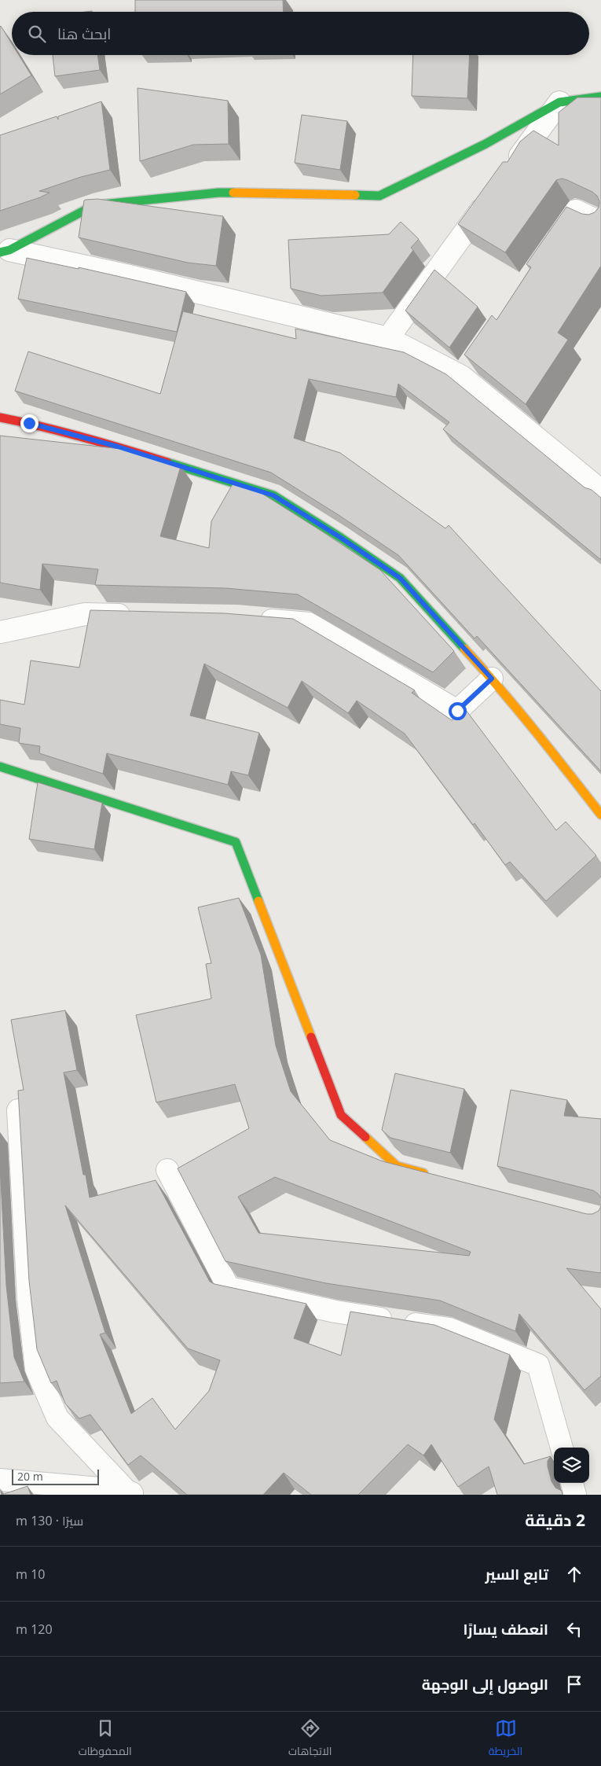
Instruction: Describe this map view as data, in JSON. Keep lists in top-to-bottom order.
{
  "scale_bar": "20 m",
  "page": {
    "search": "ابحث هنا",
    "scale": "20 m",
    "heading": ["2 دقيقة", "سيرًا · 130 m"],
    "list": [
      ["تابع السير", "10 m"],
      ["انعطف يسارًا", "120 m"],
      "الوصول إلى الوجهة"
    ],
    "nav": ["الخريطة", "الاتجاهات", "المحفوظات"]
  }
}
